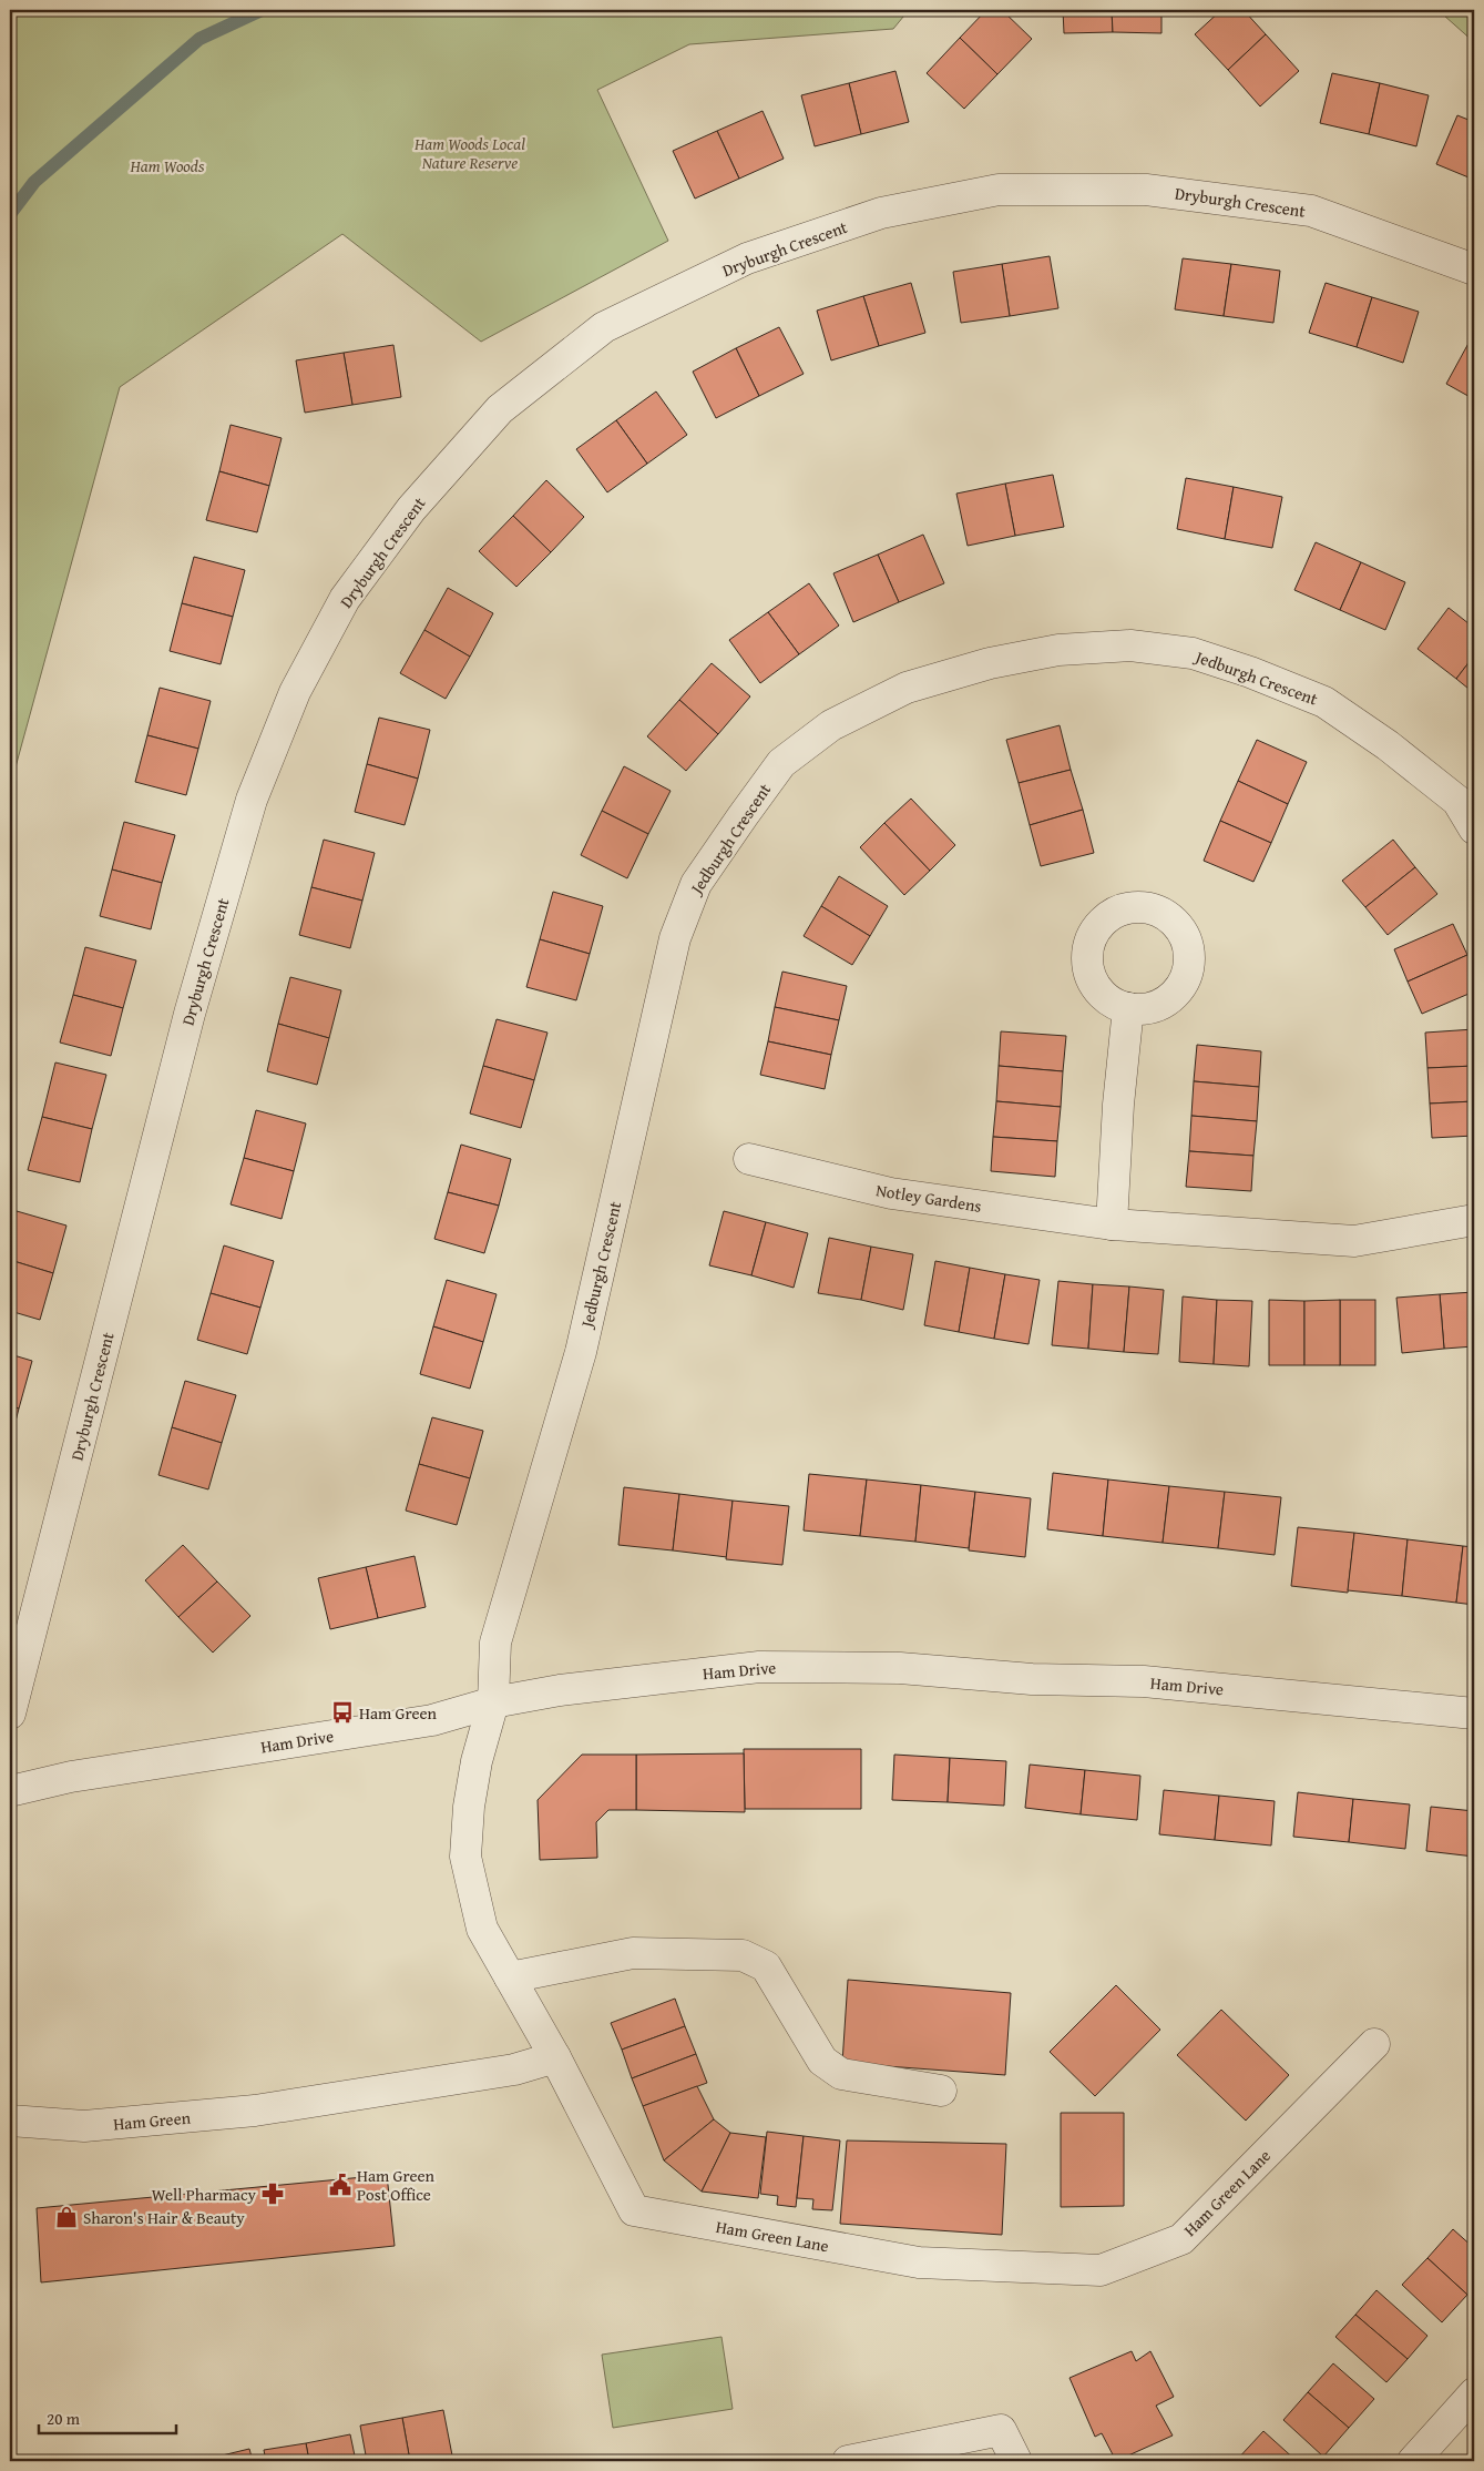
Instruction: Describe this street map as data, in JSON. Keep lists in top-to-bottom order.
{
  "streets": {
    "street": [
      "Dryburgh Crescent",
      "Jedburgh Crescent",
      "Notley Gardens",
      "Ham Drive",
      "Ham Green",
      "Ham Green Lane"
    ]
  },
  "crossings": [
    ["Jedburgh Crescent", "Ham Drive"],
    ["Jedburgh Crescent", "Ham Green Lane"],
    ["Ham Drive", "Ham Green Lane"],
    ["Ham Green", "Ham Green Lane"]
  ],
  "parks": ["Ham Woods Local Nature Reserve", "Ham Woods"],
  "places": {
    "bus stop": ["Ham Green"],
    "public building": ["Ham Green Post Office"],
    "pharmacy": ["Well Pharmacy"],
    "shop": ["Sharon's Hair & Beauty"]
  },
  "scale_bar": "20 m"
}
